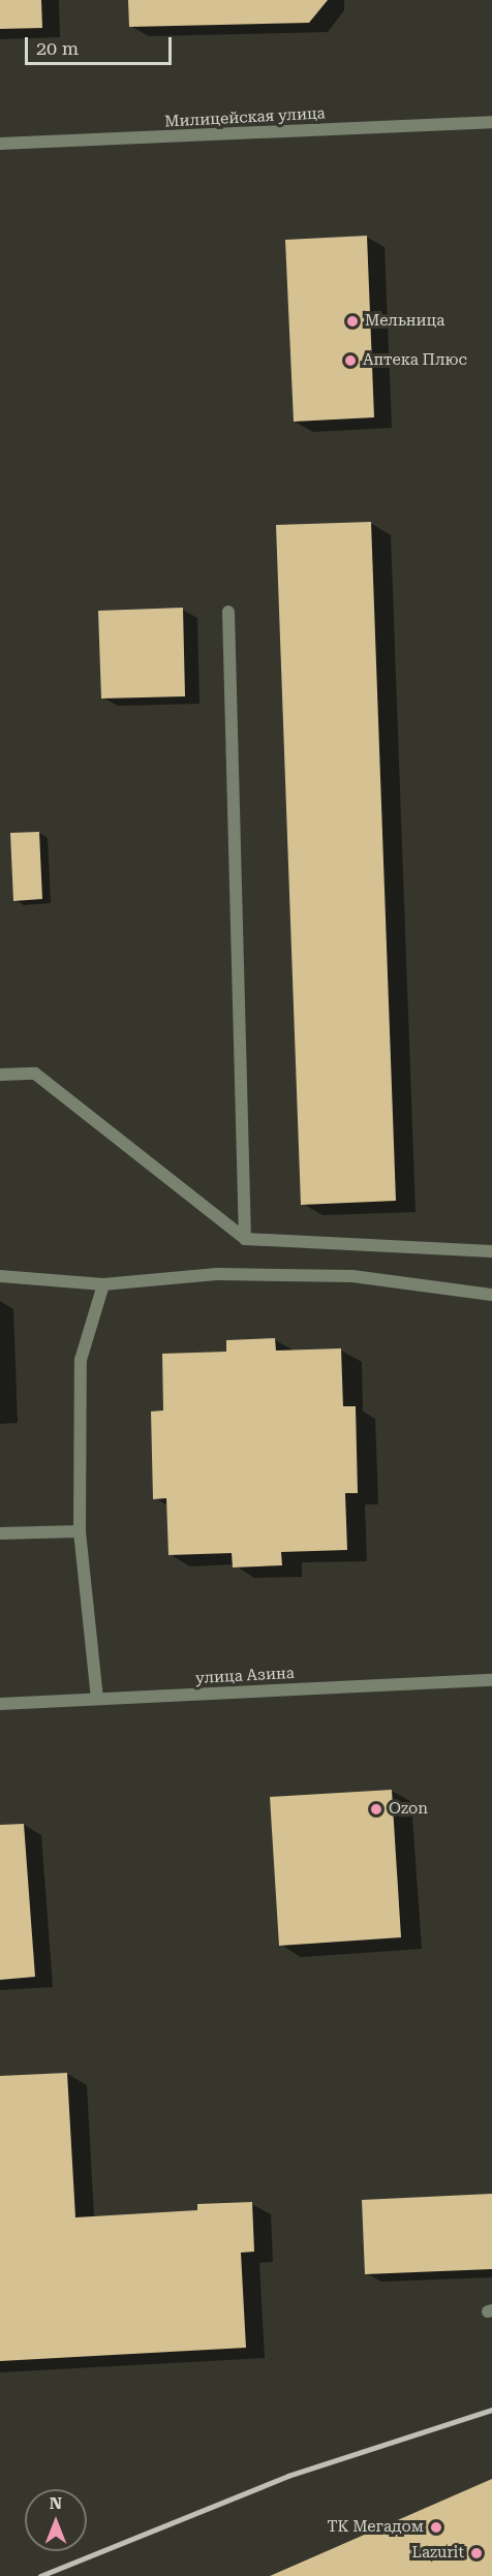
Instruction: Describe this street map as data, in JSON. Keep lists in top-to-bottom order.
{
  "streets": {
    "street": ["Милицейская улица", "улица Азина"]
  },
  "places": [
    "Мельница",
    "Аптека Плюс",
    "Ozon",
    "ТК Мегадом",
    "Lazurit"
  ],
  "scale_bar": "20 m",
  "north": "top"
}
